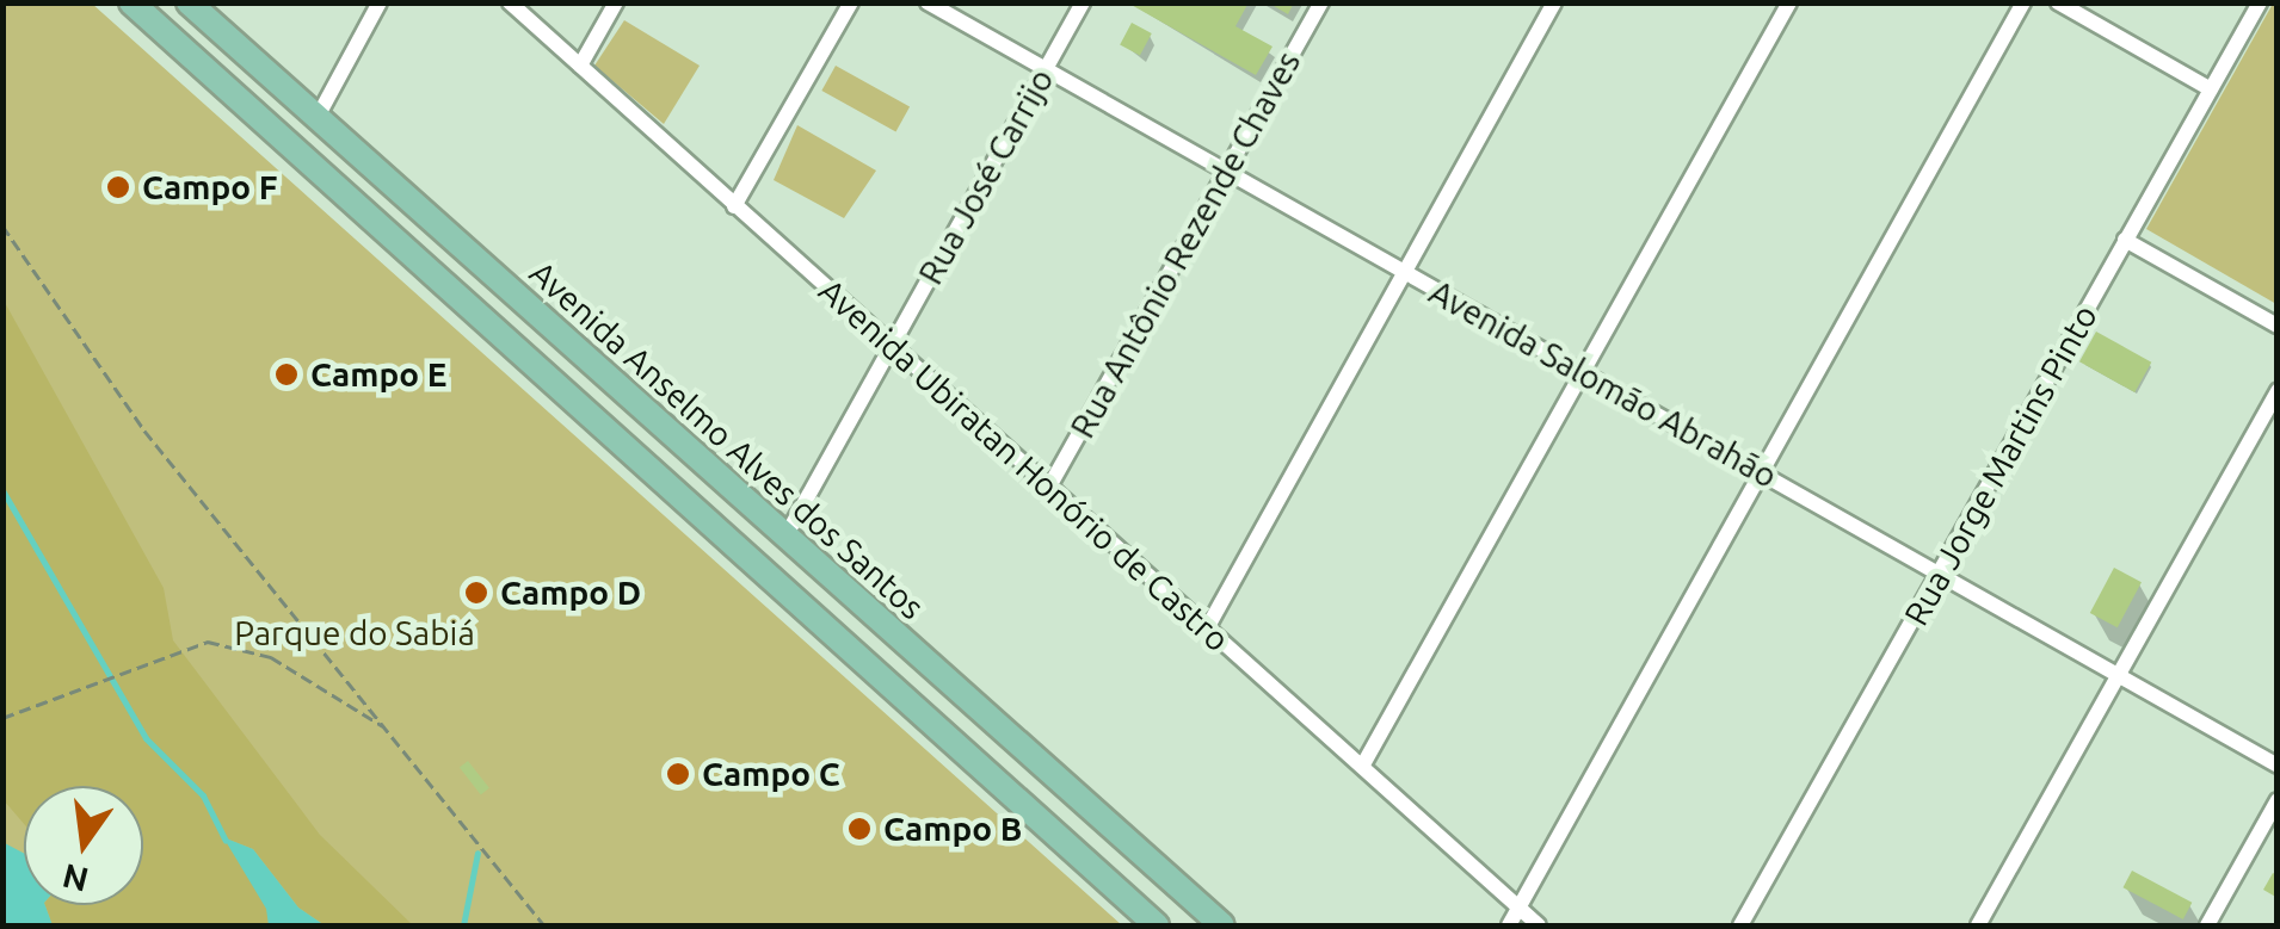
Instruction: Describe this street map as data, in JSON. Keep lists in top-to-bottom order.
{
  "streets": {
    "main road": ["Avenida Anselmo Alves dos Santos"],
    "street": [
      "Rua José Carrijo",
      "Rua Antônio Rezende Chaves",
      "Avenida Salomão Abrahão",
      "Avenida Ubiratan Honório de Castro",
      "Rua Jorge Martins Pinto"
    ]
  },
  "crossings": [
    ["Rua José Carrijo", "Avenida Salomão Abrahão"],
    ["Rua José Carrijo", "Avenida Anselmo Alves dos Santos"],
    ["Rua José Carrijo", "Avenida Ubiratan Honório de Castro"],
    ["Rua Antônio Rezende Chaves", "Avenida Salomão Abrahão"],
    ["Rua Antônio Rezende Chaves", "Avenida Ubiratan Honório de Castro"],
    ["Avenida Salomão Abrahão", "Rua Jorge Martins Pinto"]
  ],
  "parks": ["Parque do Sabiá"],
  "places": [
    "Campo F",
    "Campo E",
    "Campo D",
    "Campo C",
    "Campo B"
  ],
  "north": "bottom"
}
